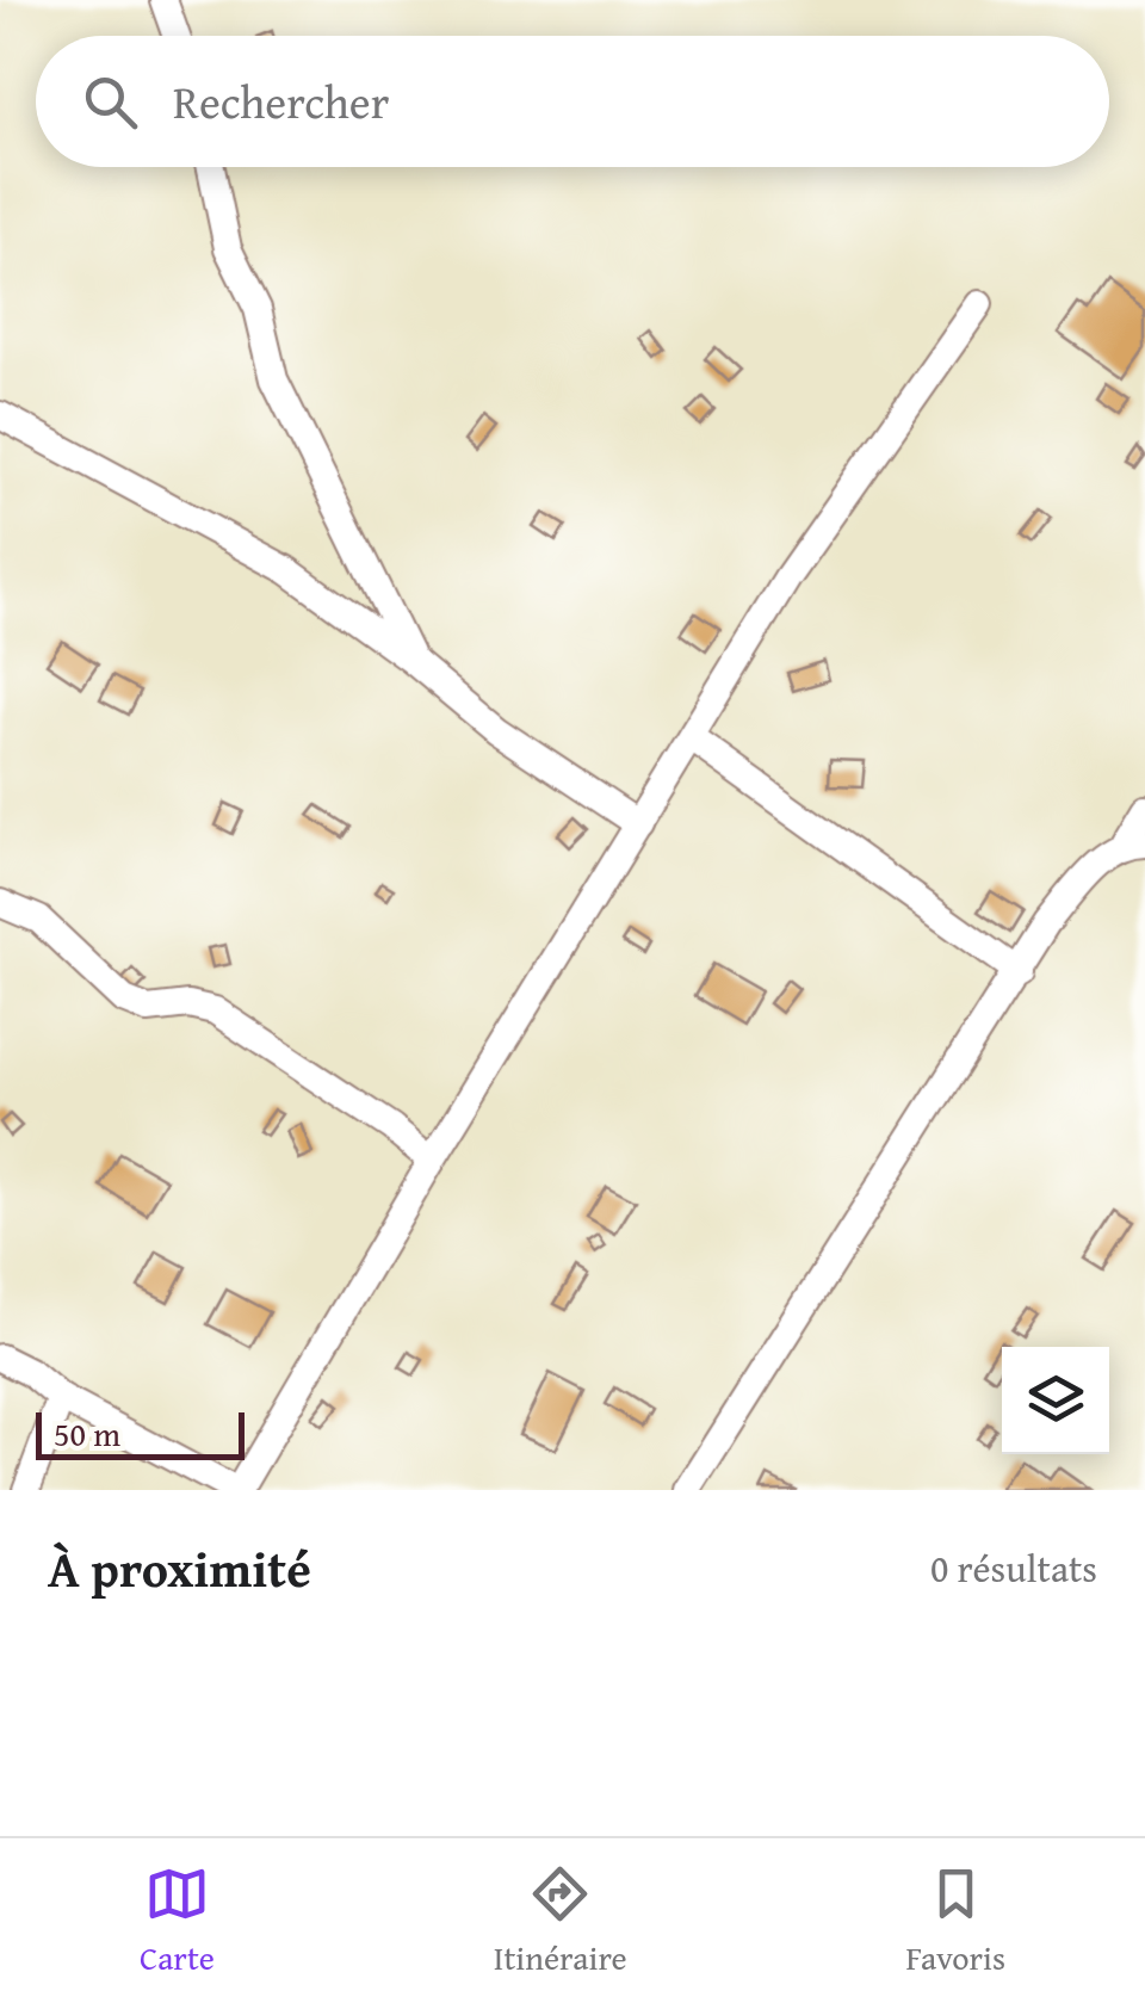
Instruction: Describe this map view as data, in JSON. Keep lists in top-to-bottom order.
{
  "scale_bar": "50 m",
  "page": {
    "search": "Rechercher",
    "scale": "50 m",
    "heading": ["À proximité", "0 résultats"],
    "nav": ["Carte", "Itinéraire", "Favoris"]
  }
}
